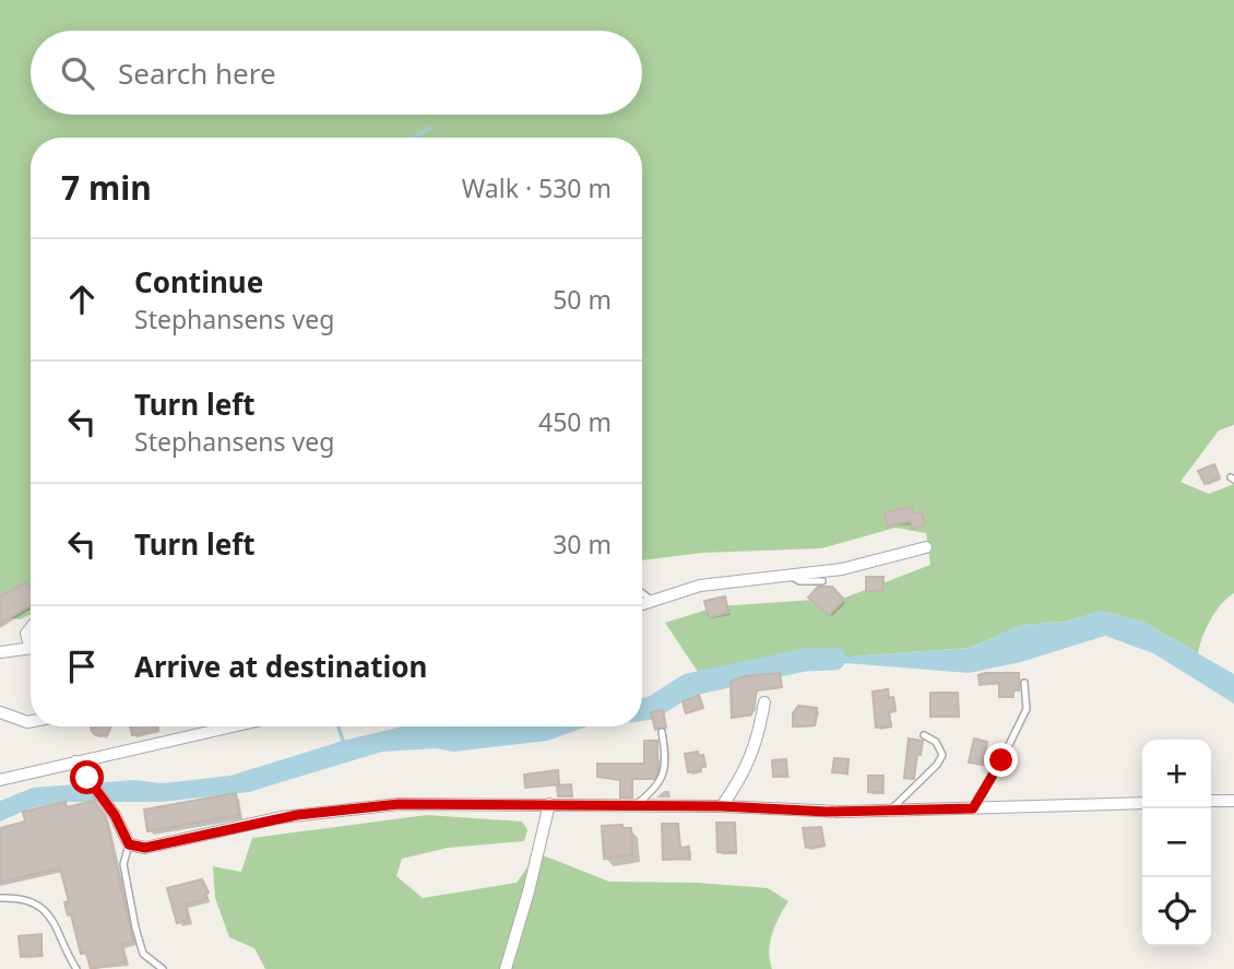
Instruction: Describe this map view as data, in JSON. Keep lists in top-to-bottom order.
{
  "page": {
    "search": "Search here",
    "heading": ["7 min", "Walk · 530 m"],
    "list": [
      ["Continue", "Stephansens veg", "50 m"],
      ["Turn left", "Stephansens veg", "450 m"],
      ["Turn left", "30 m"],
      "Arrive at destination"
    ],
    "map_buttons": ["+", "−"]
  }
}
